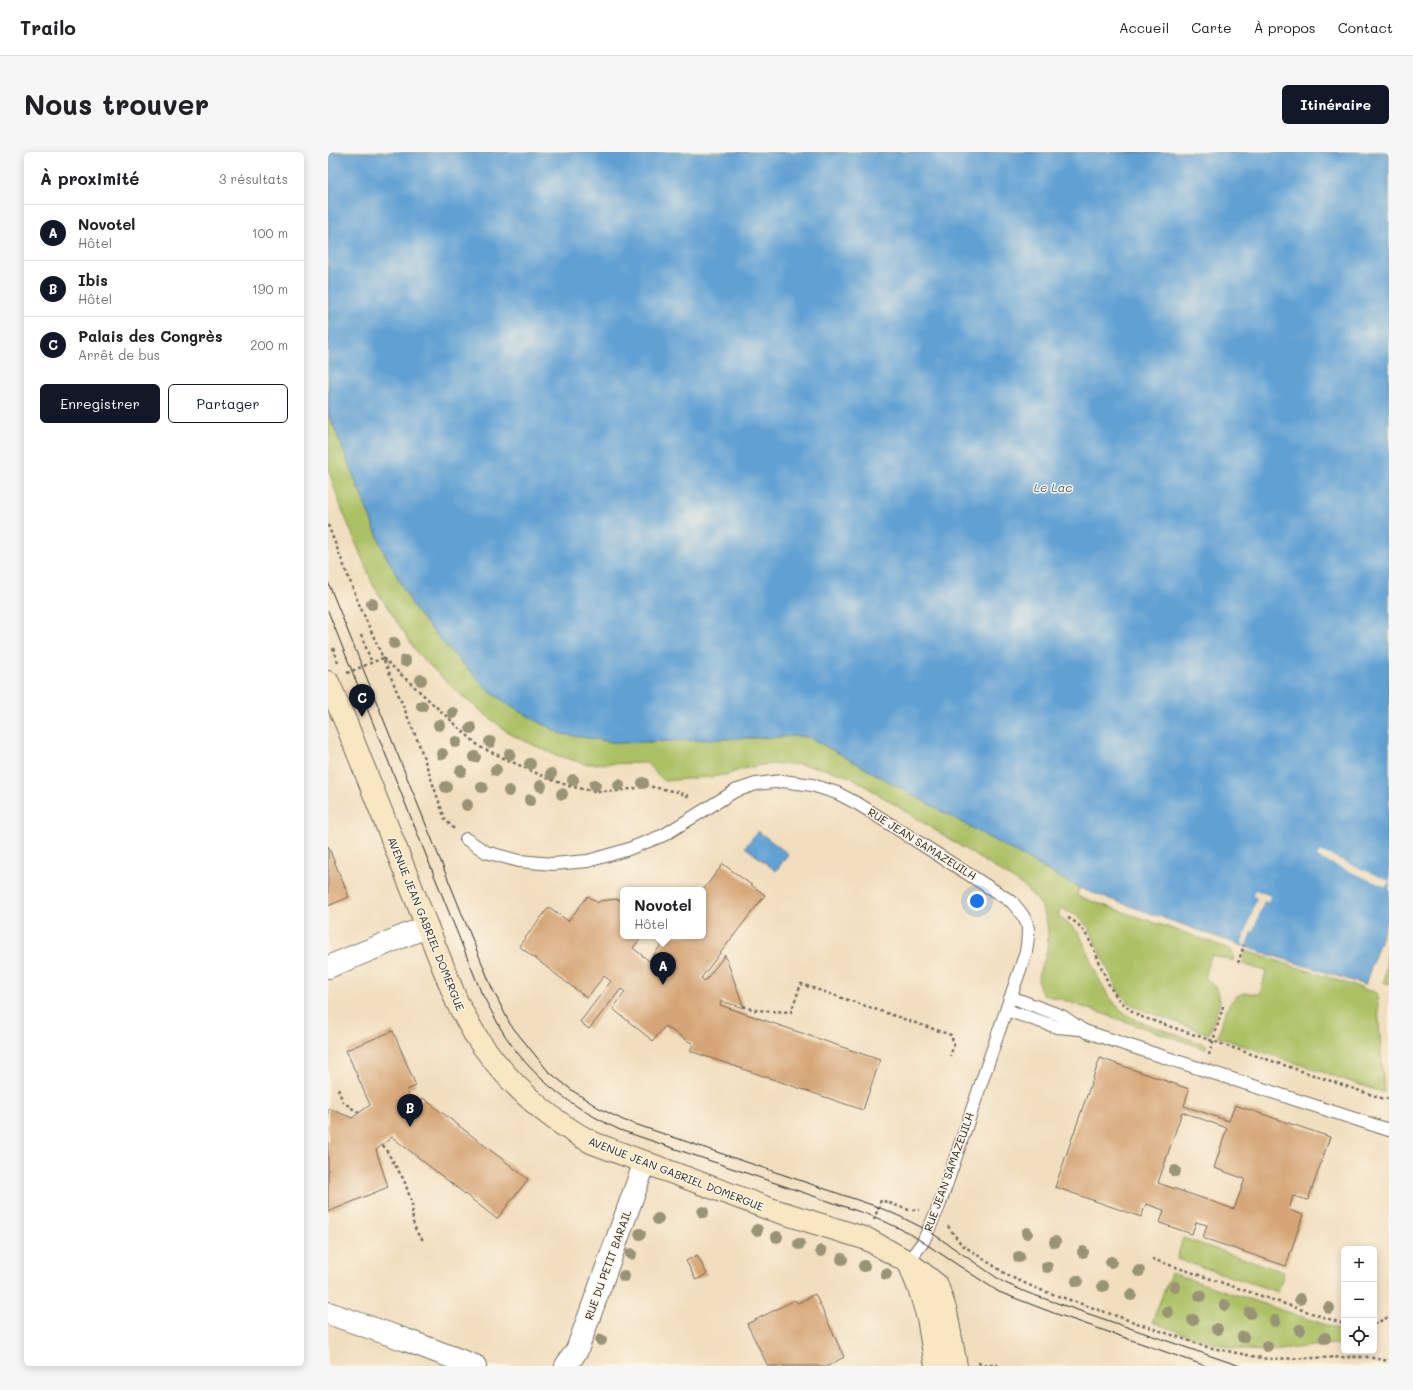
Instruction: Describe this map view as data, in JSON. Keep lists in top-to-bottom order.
{
  "streets": {
    "street": ["AVENUE JEAN GABRIEL DOMERGUE", "RUE DU PETIT BARAIL"],
    "lane": ["RUE JEAN SAMAZEUILH"]
  },
  "crossings": [
    ["RUE JEAN SAMAZEUILH", "AVENUE JEAN GABRIEL DOMERGUE"],
    ["AVENUE JEAN GABRIEL DOMERGUE", "RUE DU PETIT BARAIL"]
  ],
  "water": ["Le Lac"],
  "page": {
    "header": "Trailo",
    "nav": [
      "Accueil",
      "Carte",
      "À propos",
      "Contact"
    ],
    "buttons": [
      "Itinéraire",
      ["Enregistrer", "Partager"]
    ],
    "title": "Nous trouver",
    "heading": ["À proximité", "3 résultats"],
    "list": [
      {
        "mark": "A",
        "name": "Novotel",
        "note": "Hôtel",
        "value": "100 m"
      },
      {
        "mark": "B",
        "name": "Ibis",
        "note": "Hôtel",
        "value": "190 m"
      },
      {
        "mark": "C",
        "name": "Palais des Congrès",
        "note": "Arrêt de bus",
        "value": "200 m"
      }
    ],
    "pins": ["C", "A", "B"],
    "popup": ["Novotel", "Hôtel"],
    "map_buttons": ["+", "−"]
  }
}
